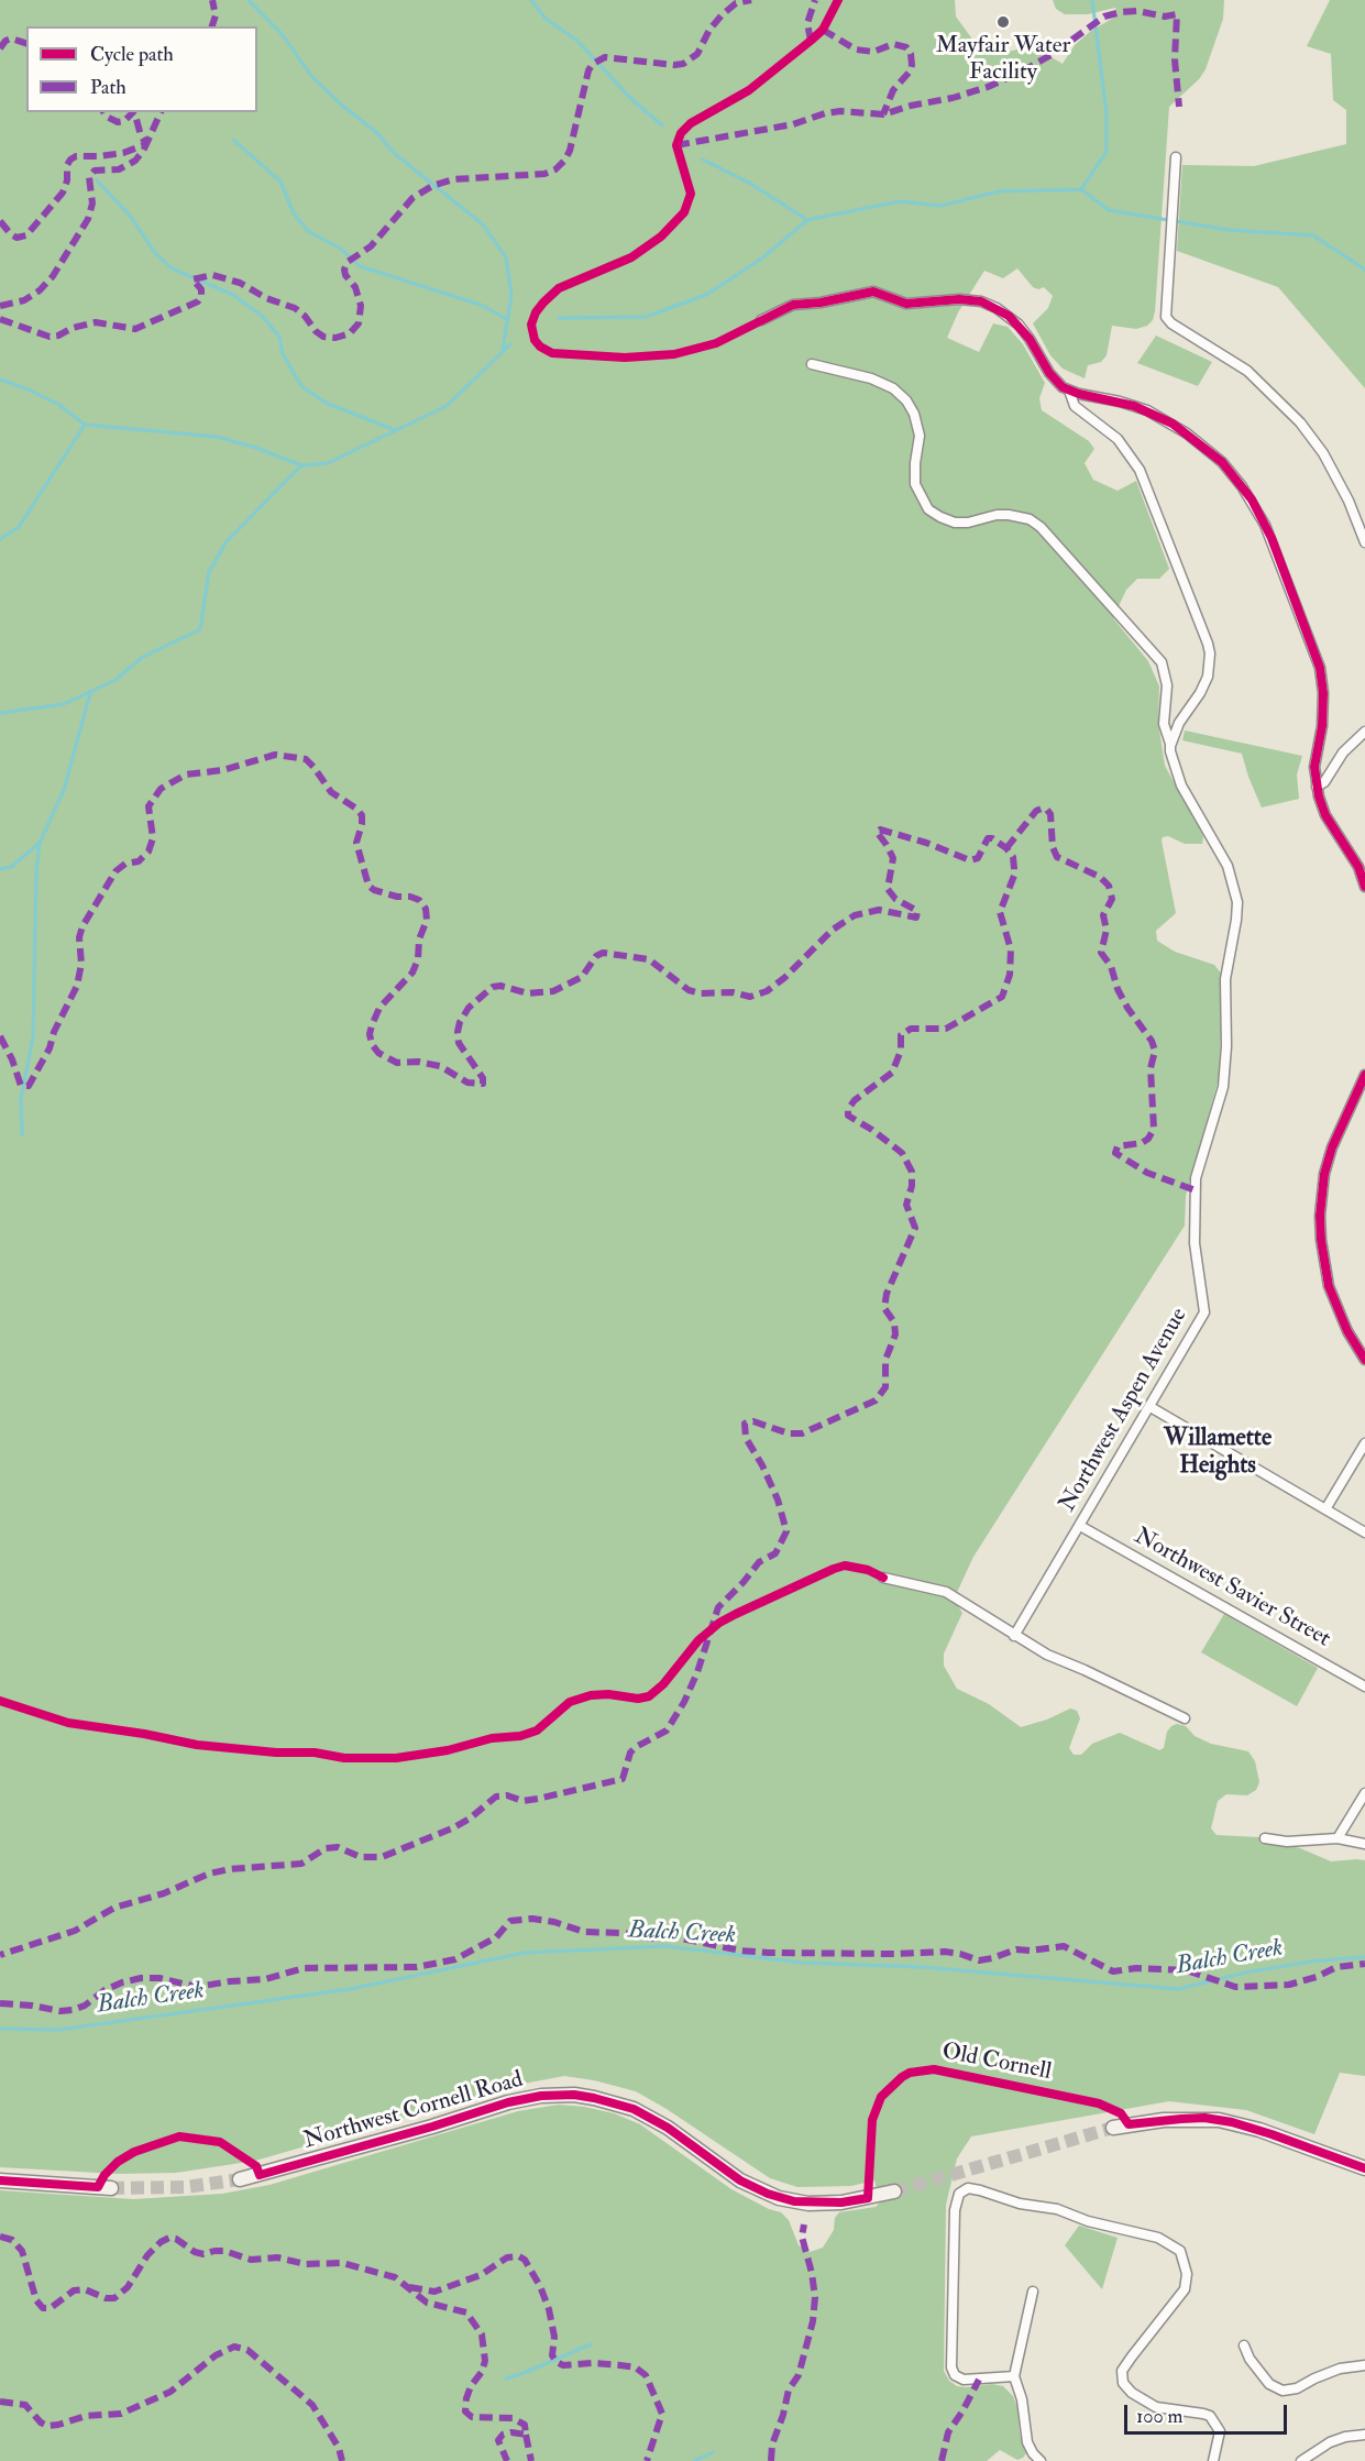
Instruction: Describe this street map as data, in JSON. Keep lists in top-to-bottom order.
{
  "streets": {
    "main road": ["Northwest Cornell Road"],
    "street": ["Northwest Aspen Avenue", "Northwest Savier Street"],
    "cycle path": ["Old Cornell"]
  },
  "crossings": [
    ["Northwest Aspen Avenue", "Northwest Savier Street"]
  ],
  "districts": ["Willamette Heights"],
  "water": ["Balch Creek"],
  "places": ["Mayfair Water Facility"],
  "legend": ["Cycle path", "Path"],
  "scale_bar": "100 m"
}
